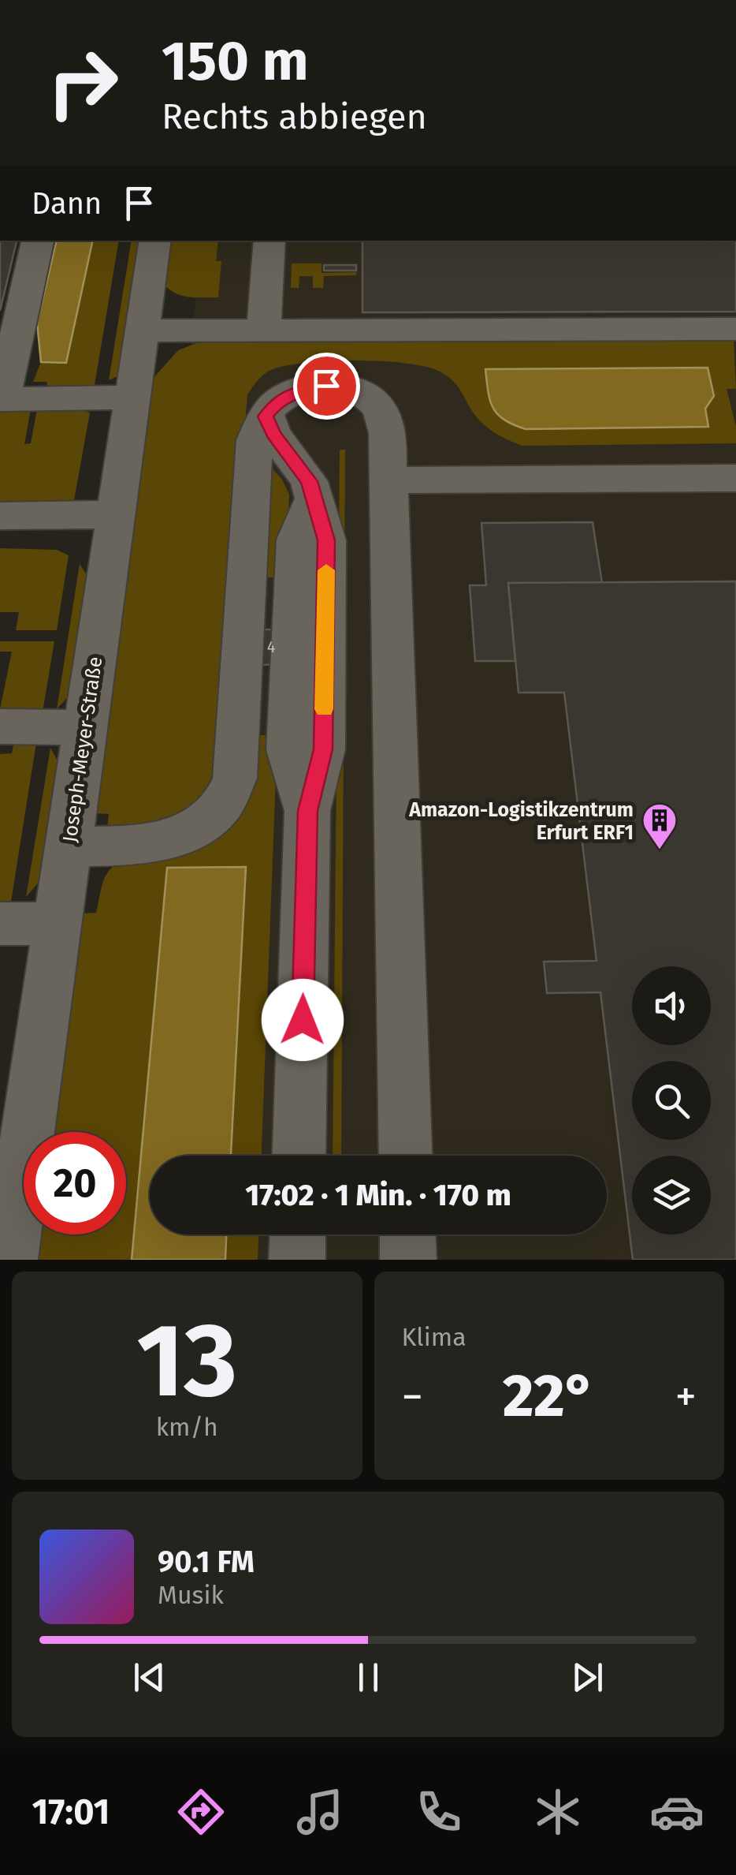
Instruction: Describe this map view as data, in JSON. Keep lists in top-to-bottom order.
{
  "streets": {
    "street": ["Joseph-Meyer-Straße"]
  },
  "places": {
    "building": ["Amazon-Logistikzentrum Erfurt ERF1"]
  },
  "house_numbers": ["4"],
  "page": {
    "turn": ["150 m", "Rechts abbiegen"],
    "then": "Dann",
    "limit": "20",
    "trip": "17:02 · 1 Min. · 170 m",
    "tile": [
      ["13", "km/h"],
      "Klima"
    ],
    "heat": ["−", "22°", "+"],
    "song": ["90.1 FM", "Musik"],
    "tabs": "17:01"
  }
}
